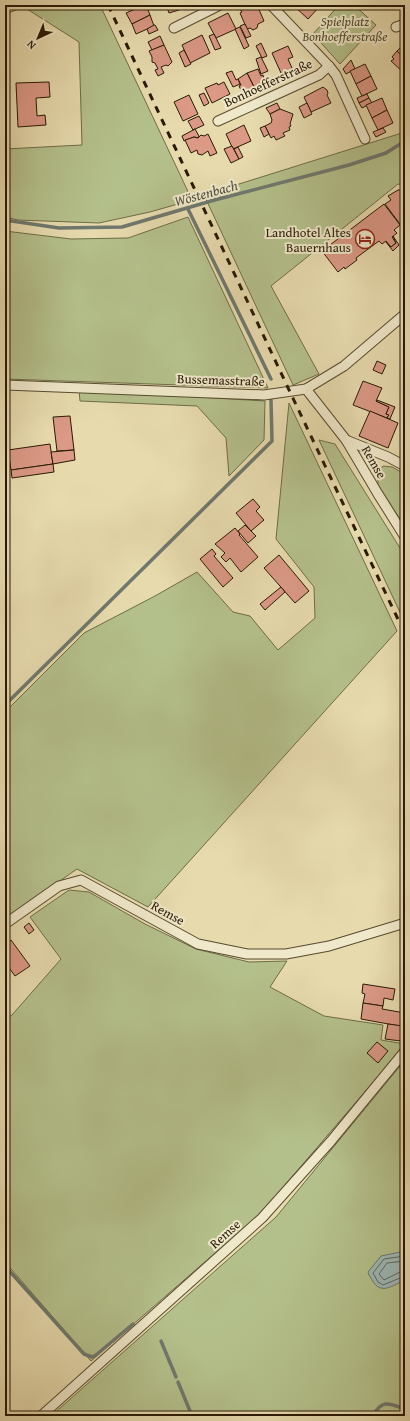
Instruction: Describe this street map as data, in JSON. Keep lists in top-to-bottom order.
{
  "streets": {
    "street": ["Bonhoefferstraße", "Bussemasstraße", "Remse"]
  },
  "water": ["Wöstenbach"],
  "parks": ["Spielplatz Bonhoefferstraße"],
  "places": {
    "hotel": ["Landhotel Altes Bauernhaus"]
  },
  "north": "bottom left"
}
